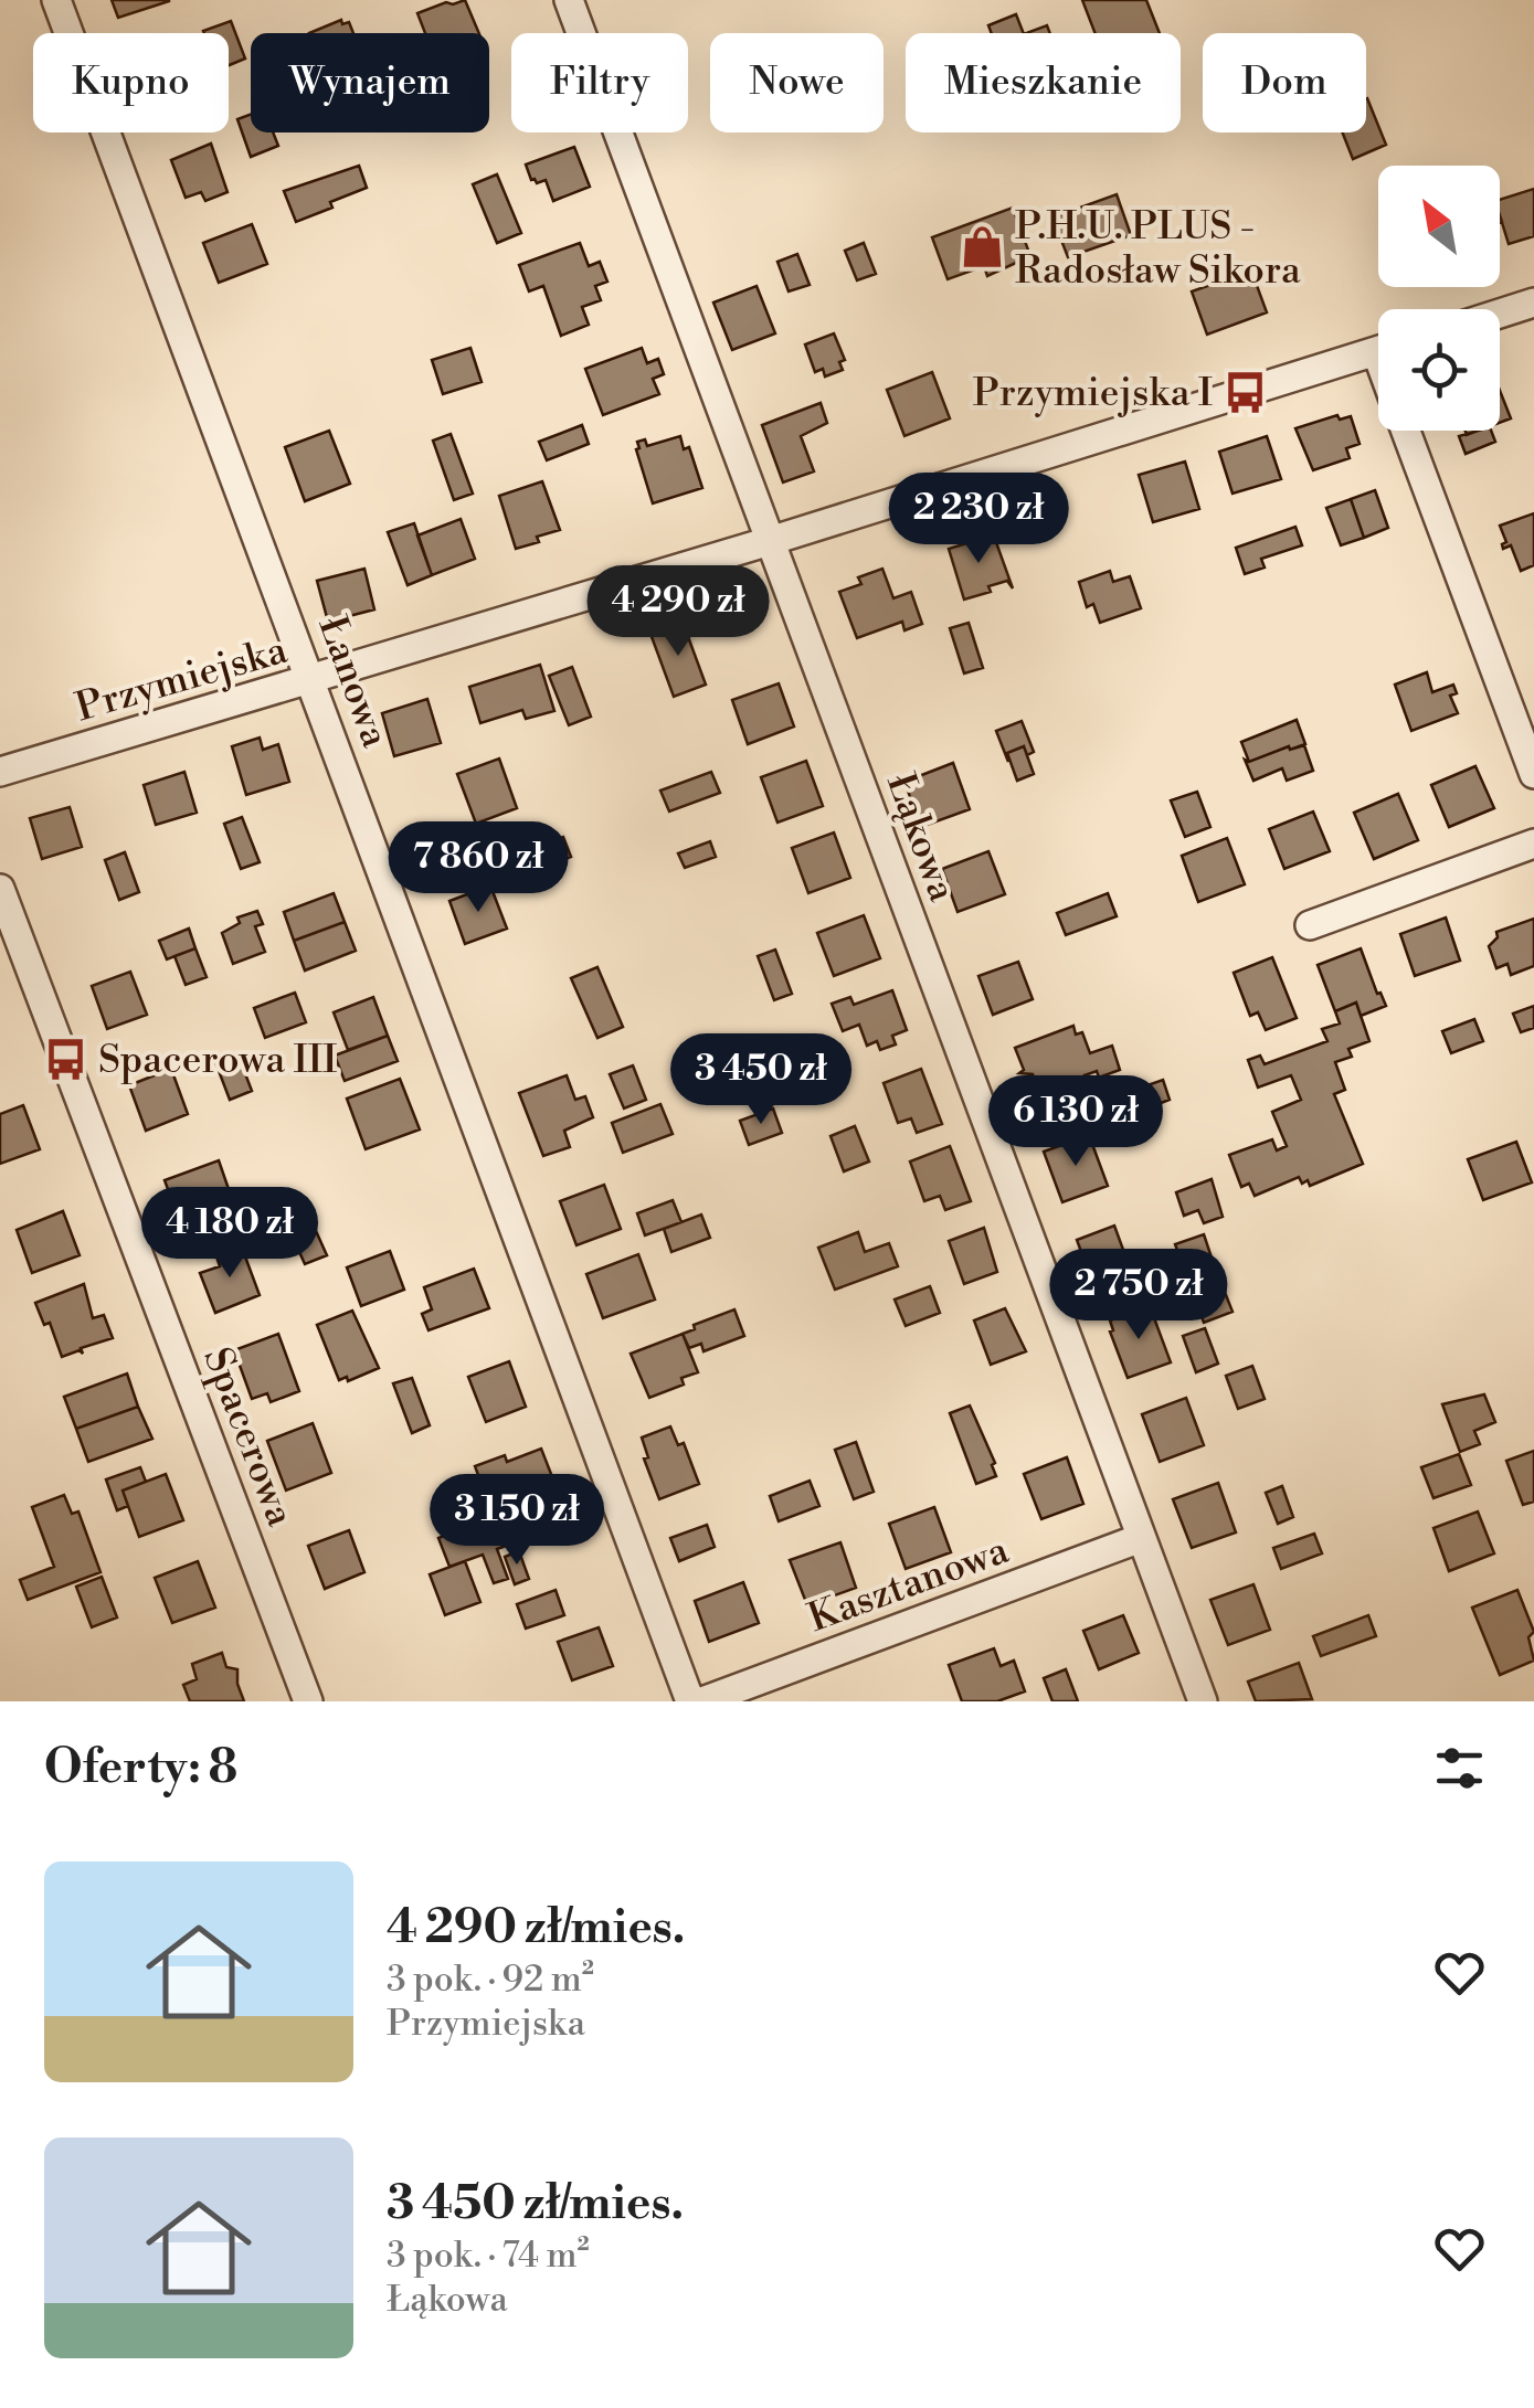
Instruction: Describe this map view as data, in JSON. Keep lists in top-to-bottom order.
{
  "streets": {
    "street": [
      "Przymiejska",
      "Łanowa",
      "Łąkowa",
      "Spacerowa",
      "Kasztanowa"
    ]
  },
  "crossings": [
    ["Przymiejska", "Łanowa"],
    ["Przymiejska", "Łąkowa"],
    ["Łąkowa", "Kasztanowa"]
  ],
  "places": {
    "shop": ["P.H.U. PLUS - Radosław Sikora"],
    "bus stop": ["Przymiejska I", "Spacerowa III"]
  },
  "north": "top left",
  "page": {
    "chip": [
      "Kupno",
      "Wynajem",
      "Filtry",
      "Nowe",
      "Mieszkanie",
      "Dom"
    ],
    "price": [
      "2 230 zł",
      "4 290 zł",
      "7 860 zł",
      "3 450 zł",
      "6 130 zł",
      "4 180 zł",
      "2 750 zł",
      "3 150 zł"
    ],
    "heading": "Oferty: 8",
    "list": [
      {
        "name": "4 290 zł/mies.",
        "note": "3 pok. · 92 m² · Przymiejska"
      },
      {
        "name": "3 450 zł/mies.",
        "note": "3 pok. · 74 m² · Łąkowa"
      }
    ]
  }
}
